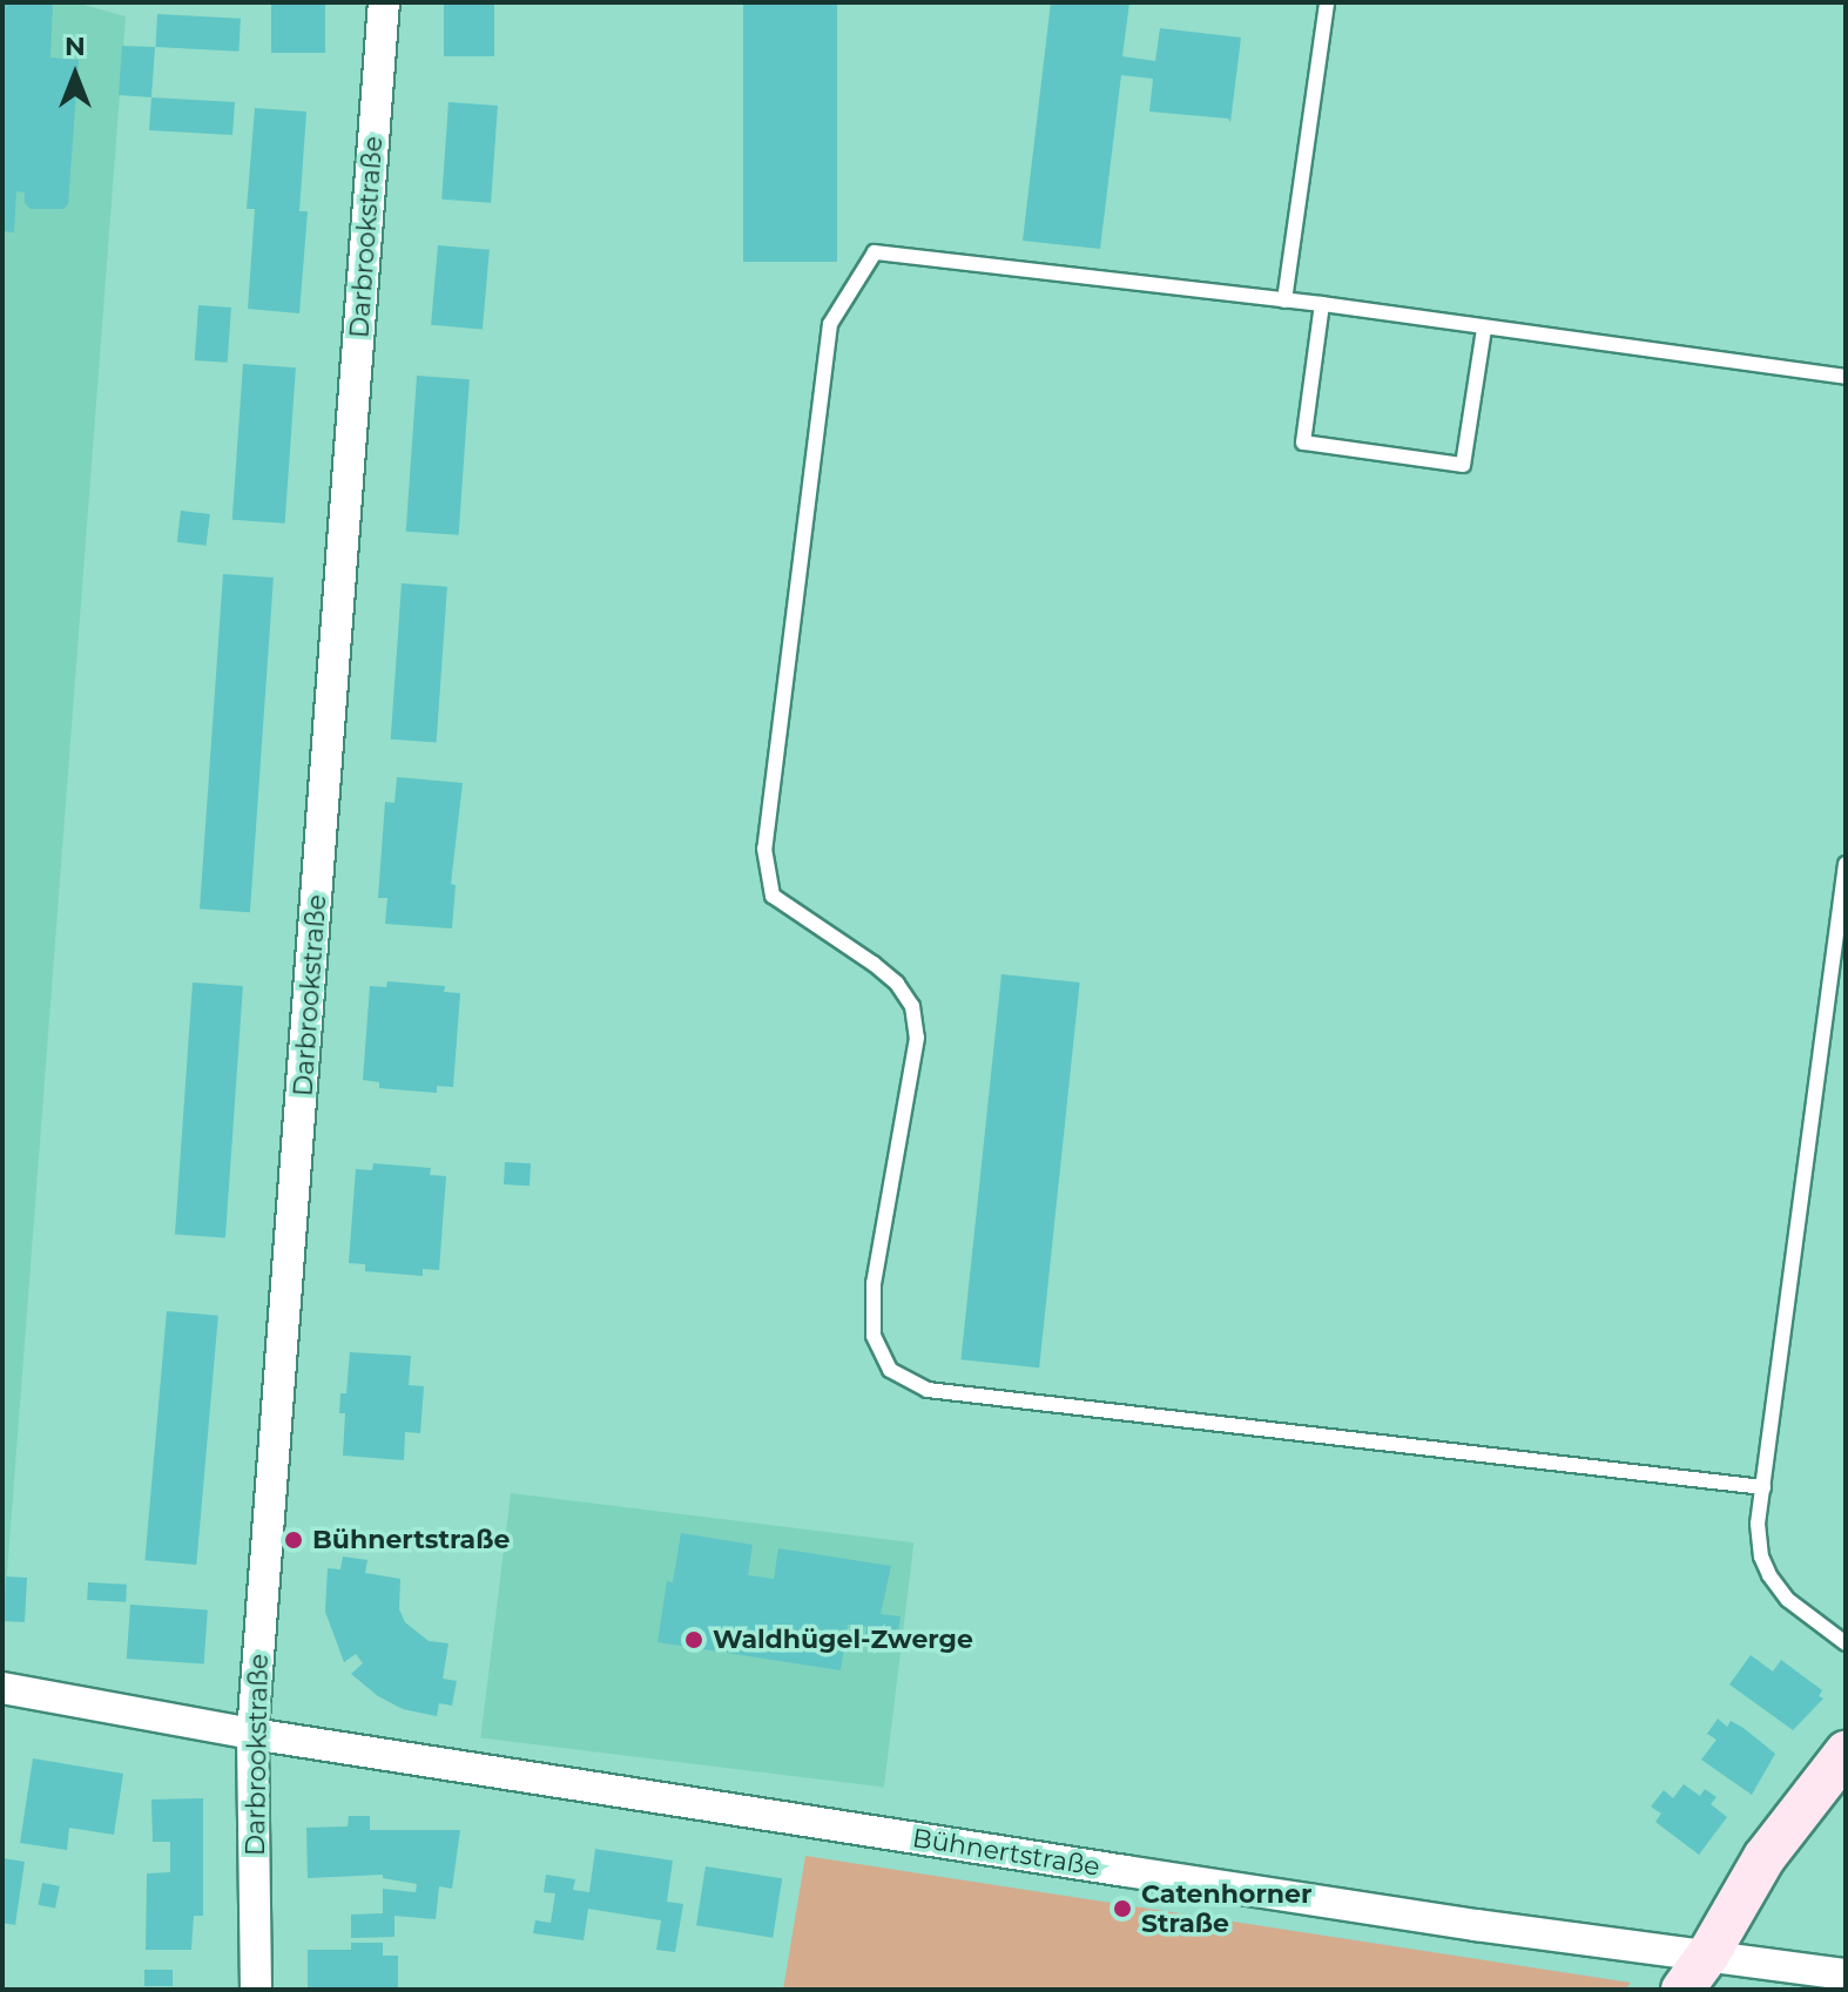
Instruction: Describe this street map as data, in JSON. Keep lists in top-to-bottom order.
{
  "streets": {
    "street": ["Darbrookstraße", "Bühnertstraße"]
  },
  "crossings": [
    ["Darbrookstraße", "Bühnertstraße"]
  ],
  "places": ["Bühnertstraße", "Waldhügel-Zwerge", "Catenhorner Straße"],
  "north": "top"
}
